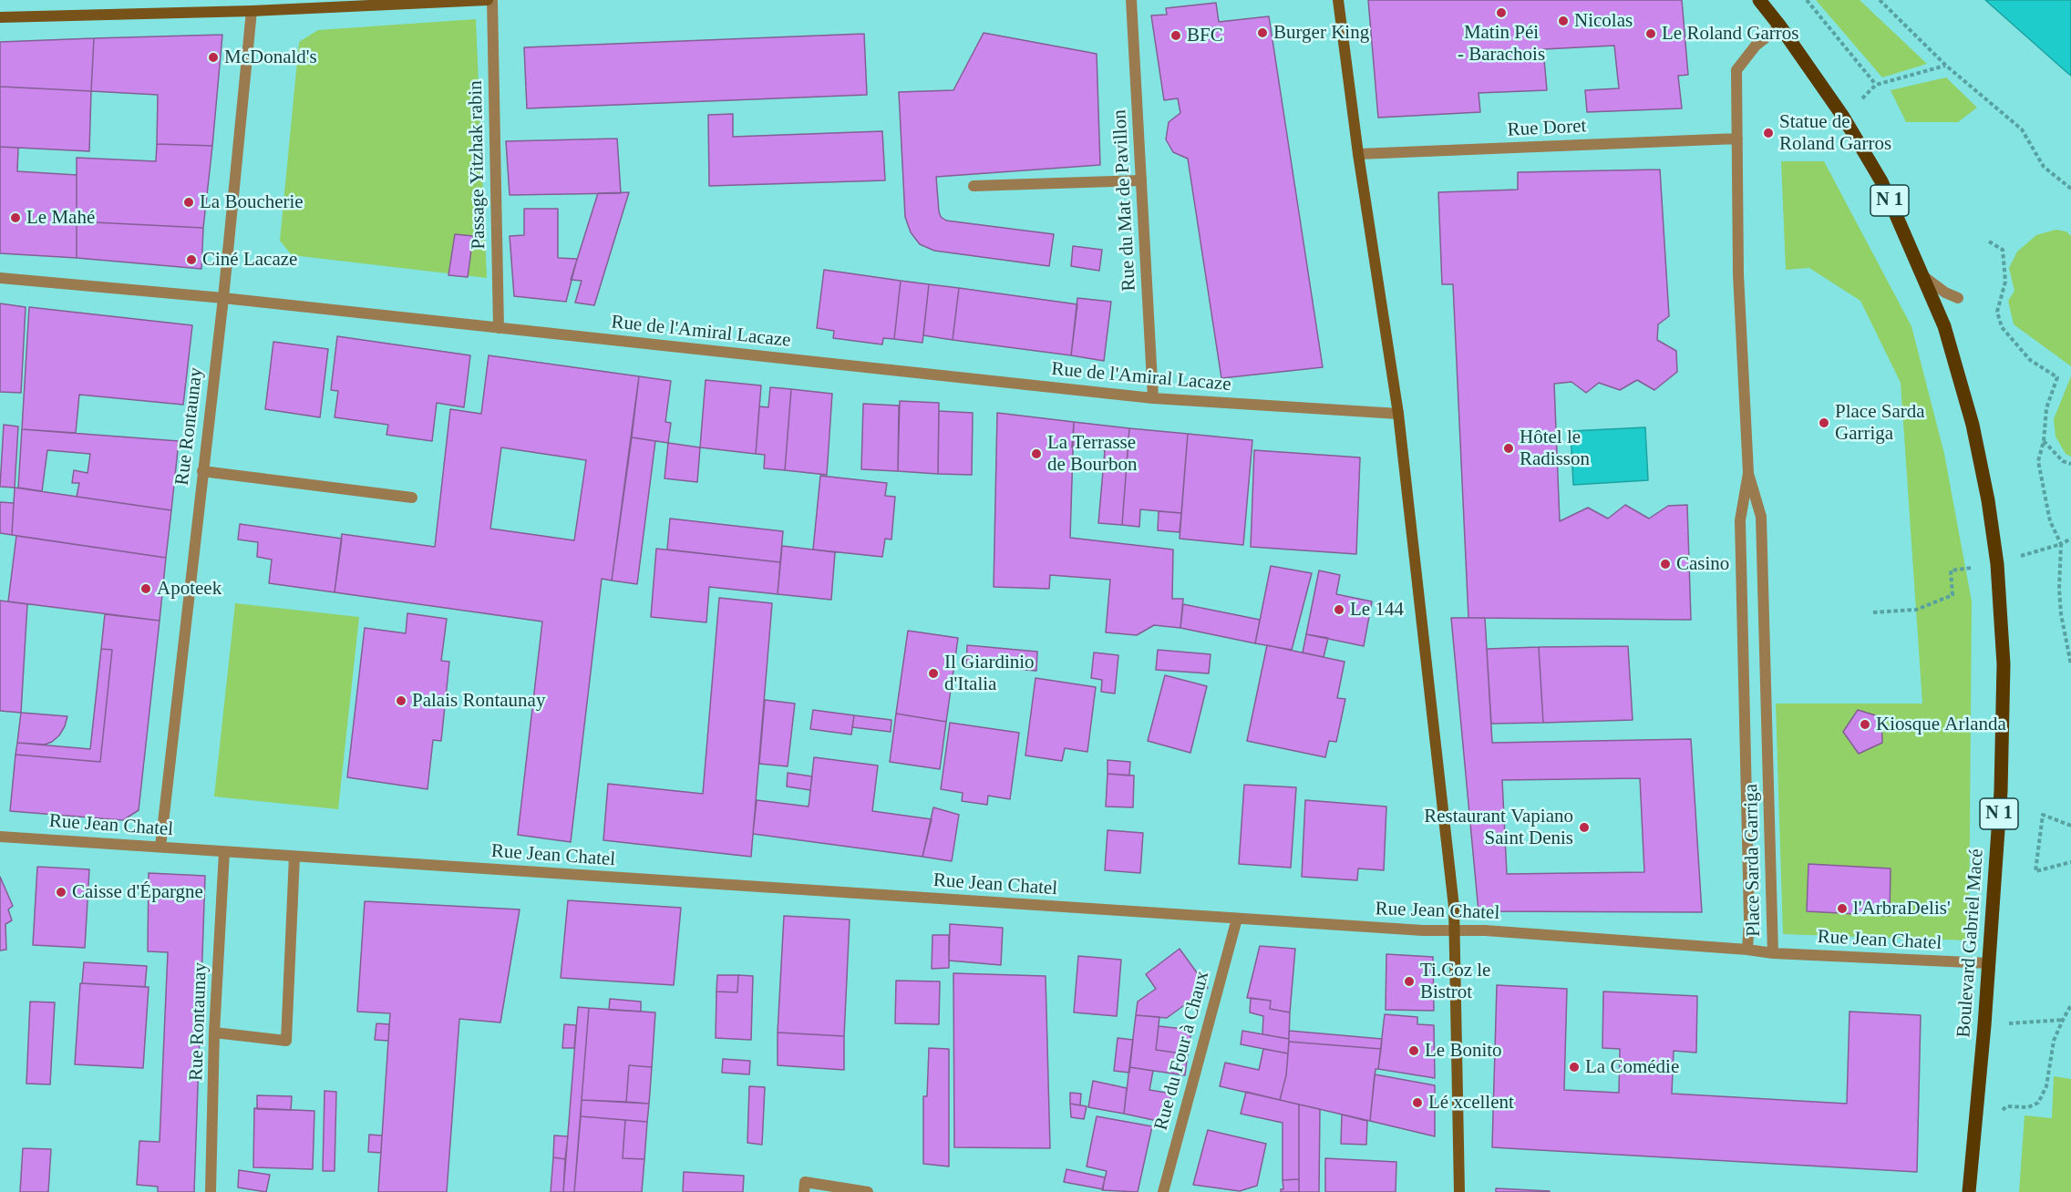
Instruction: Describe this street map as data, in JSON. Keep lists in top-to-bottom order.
{
  "streets": {
    "main road": ["N 1", "Boulevard Gabriel Macé"],
    "street": [
      "Rue Doret",
      "Passage Yitzhak rabin",
      "Rue du Mat de Pavillon",
      "Rue de l'Amiral Lacaze",
      "Rue Rontaunay",
      "Rue Jean Chatel",
      "Place Sarda Garriga",
      "Rue du Four à Chaux"
    ]
  },
  "crossings": [
    ["Rue Doret", "Place Sarda Garriga"],
    ["Passage Yitzhak rabin", "Rue de l'Amiral Lacaze"],
    ["Rue du Mat de Pavillon", "Rue de l'Amiral Lacaze"],
    ["Rue de l'Amiral Lacaze", "Rue Rontaunay"],
    ["Rue Rontaunay", "Rue Jean Chatel"],
    ["Rue Jean Chatel", "Place Sarda Garriga"],
    ["Rue Jean Chatel", "Boulevard Gabriel Macé"],
    ["Rue Jean Chatel", "Rue du Four à Chaux"],
    ["Place Sarda Garriga", "Boulevard Gabriel Macé"]
  ],
  "places": [
    "Matin Péi - Barachois",
    "Nicolas",
    "Burger King",
    "Le Roland Garros",
    "BFC",
    "McDonald's",
    "Statue de Roland Garros",
    "La Boucherie",
    "Le Mahé",
    "Ciné Lacaze",
    "Place Sarda Garriga",
    "Hôtel le Radisson",
    "La Terrasse de Bourbon",
    "Casino",
    "Apoteek",
    "Le 144",
    "Il Giardinio d'Italia",
    "Palais Rontaunay",
    "Kiosque Arlanda",
    "Restaurant Vapiano Saint Denis",
    "Caisse d'Épargne",
    "l'ArbraDelis'",
    "Ti.Coz le Bistrot",
    "Le Bonito",
    "La Comédie",
    "Lé xcellent"
  ]
}
